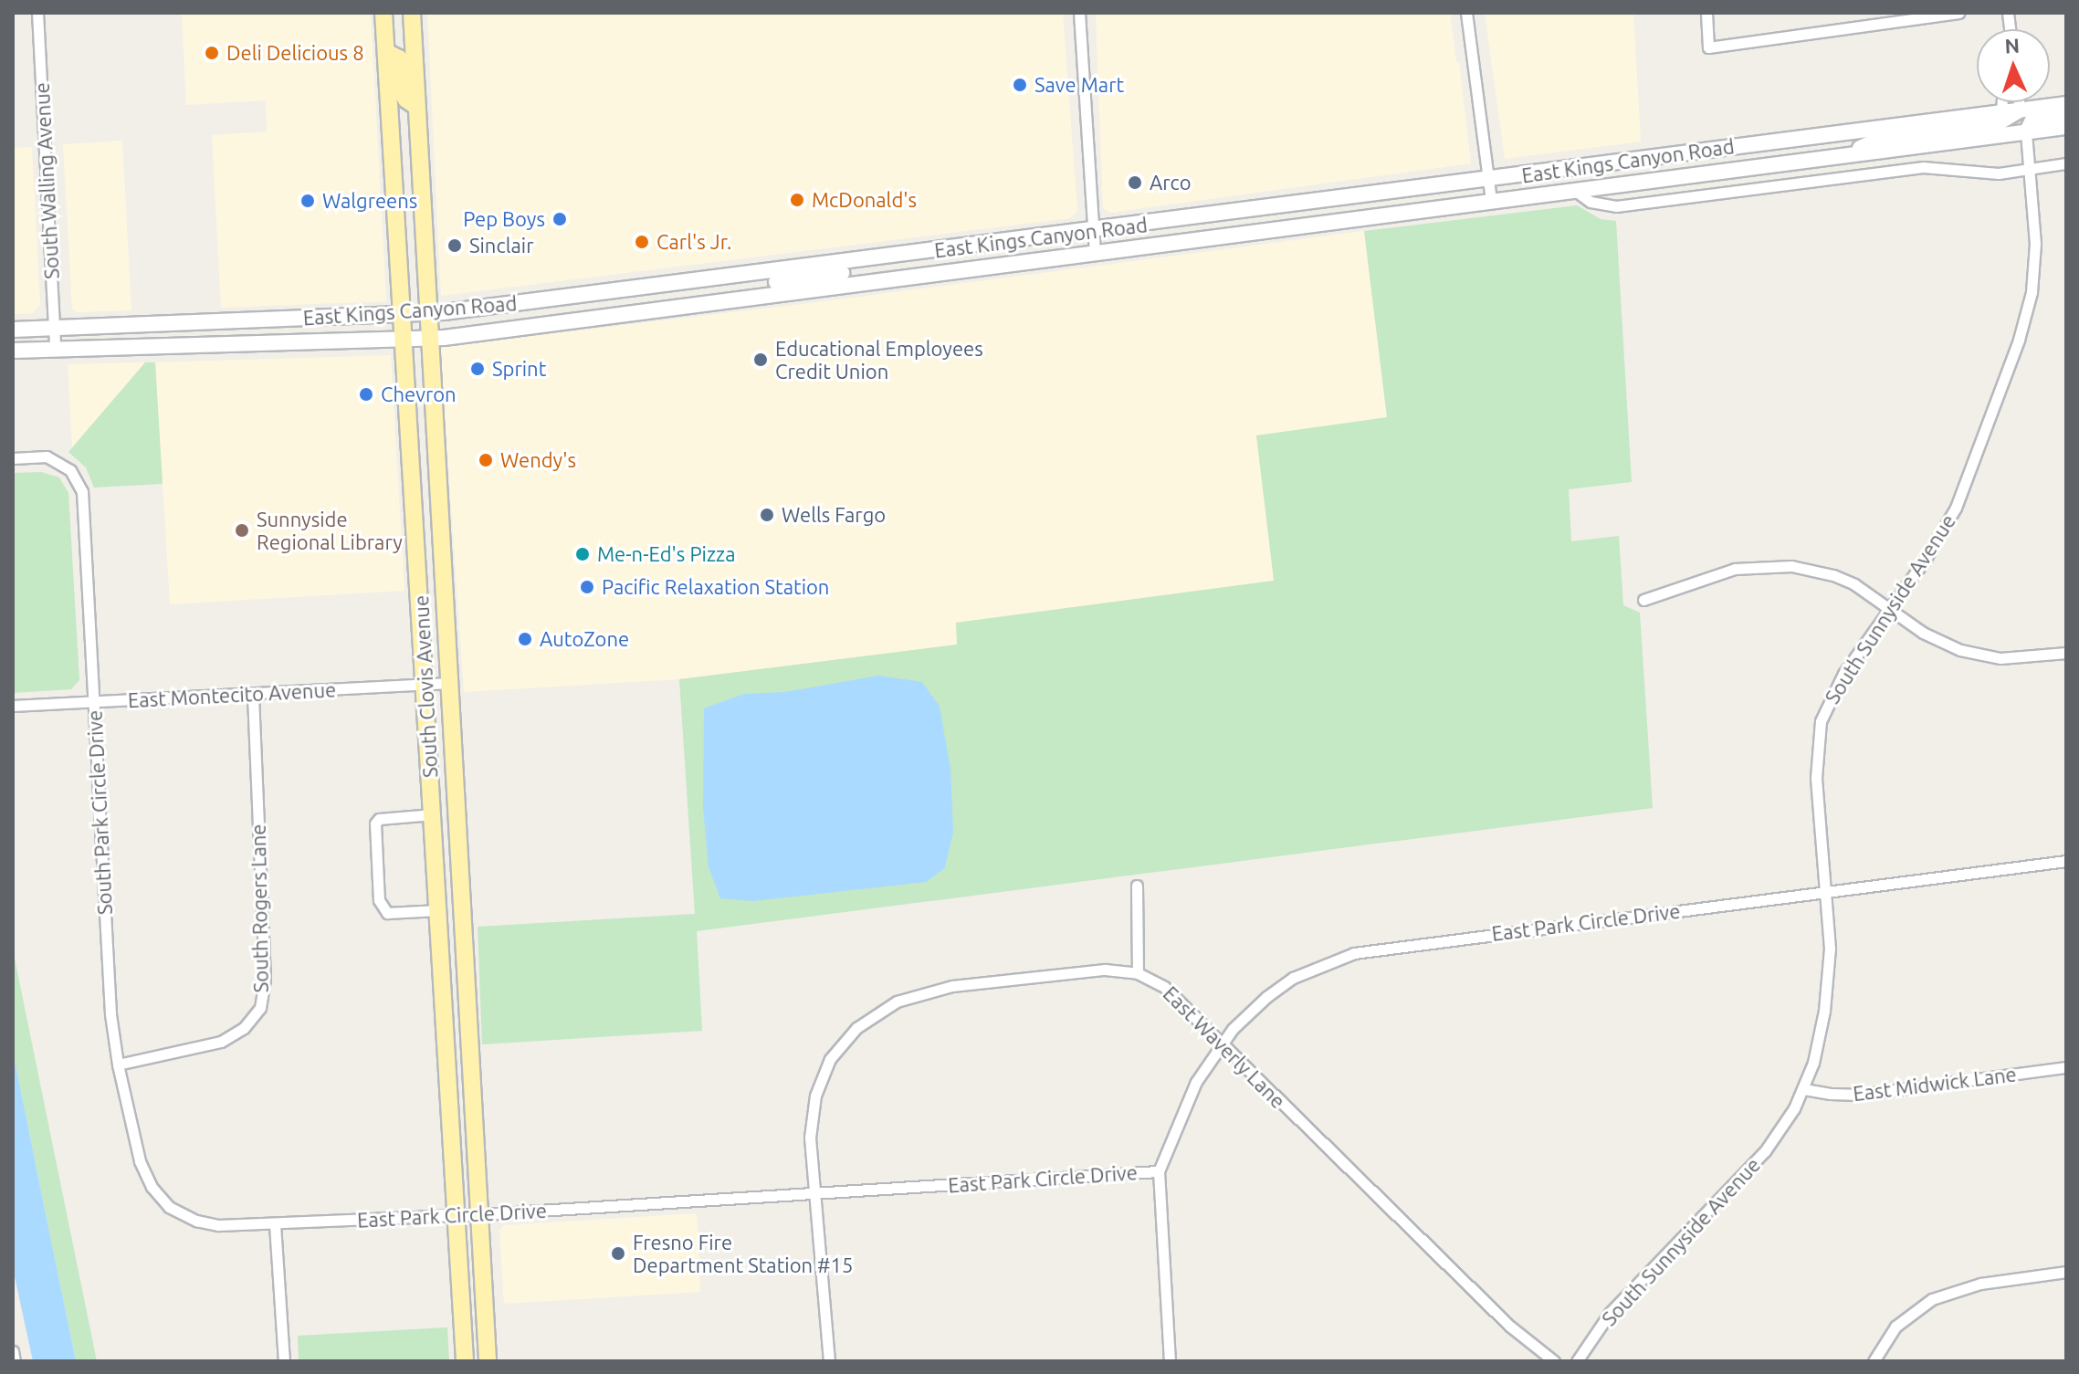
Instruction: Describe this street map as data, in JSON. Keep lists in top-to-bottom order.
{
  "streets": {
    "main road": ["East Kings Canyon Road", "South Clovis Avenue"],
    "street": [
      "South Walling Avenue",
      "South Sunnyside Avenue",
      "East Montecito Avenue",
      "South Park Circle Drive",
      "South Rogers Lane",
      "East Park Circle Drive",
      "East Waverly Lane",
      "East Midwick Lane"
    ]
  },
  "crossings": [
    ["East Kings Canyon Road", "South Walling Avenue"],
    ["East Kings Canyon Road", "South Sunnyside Avenue"],
    ["East Kings Canyon Road", "South Clovis Avenue"],
    ["South Sunnyside Avenue", "East Park Circle Drive"],
    ["South Sunnyside Avenue", "East Midwick Lane"],
    ["South Clovis Avenue", "East Montecito Avenue"],
    ["South Clovis Avenue", "East Park Circle Drive"],
    ["East Montecito Avenue", "South Park Circle Drive"],
    ["East Montecito Avenue", "South Rogers Lane"],
    ["South Park Circle Drive", "South Rogers Lane"],
    ["South Park Circle Drive", "East Park Circle Drive"],
    ["East Park Circle Drive", "East Waverly Lane"]
  ],
  "places": [
    "Deli Delicious 8",
    "Save Mart",
    "Arco",
    "McDonald's",
    "Walgreens",
    "Pep Boys",
    "Carl's Jr.",
    "Sinclair",
    "Educational Employees Credit Union",
    "Sprint",
    "Chevron",
    "Wendy's",
    "Wells Fargo",
    "Sunnyside Regional Library",
    "Me-n-Ed's Pizza",
    "Pacific Relaxation Station",
    "AutoZone",
    "Fresno Fire Department Station #15"
  ],
  "north": "top"
}
